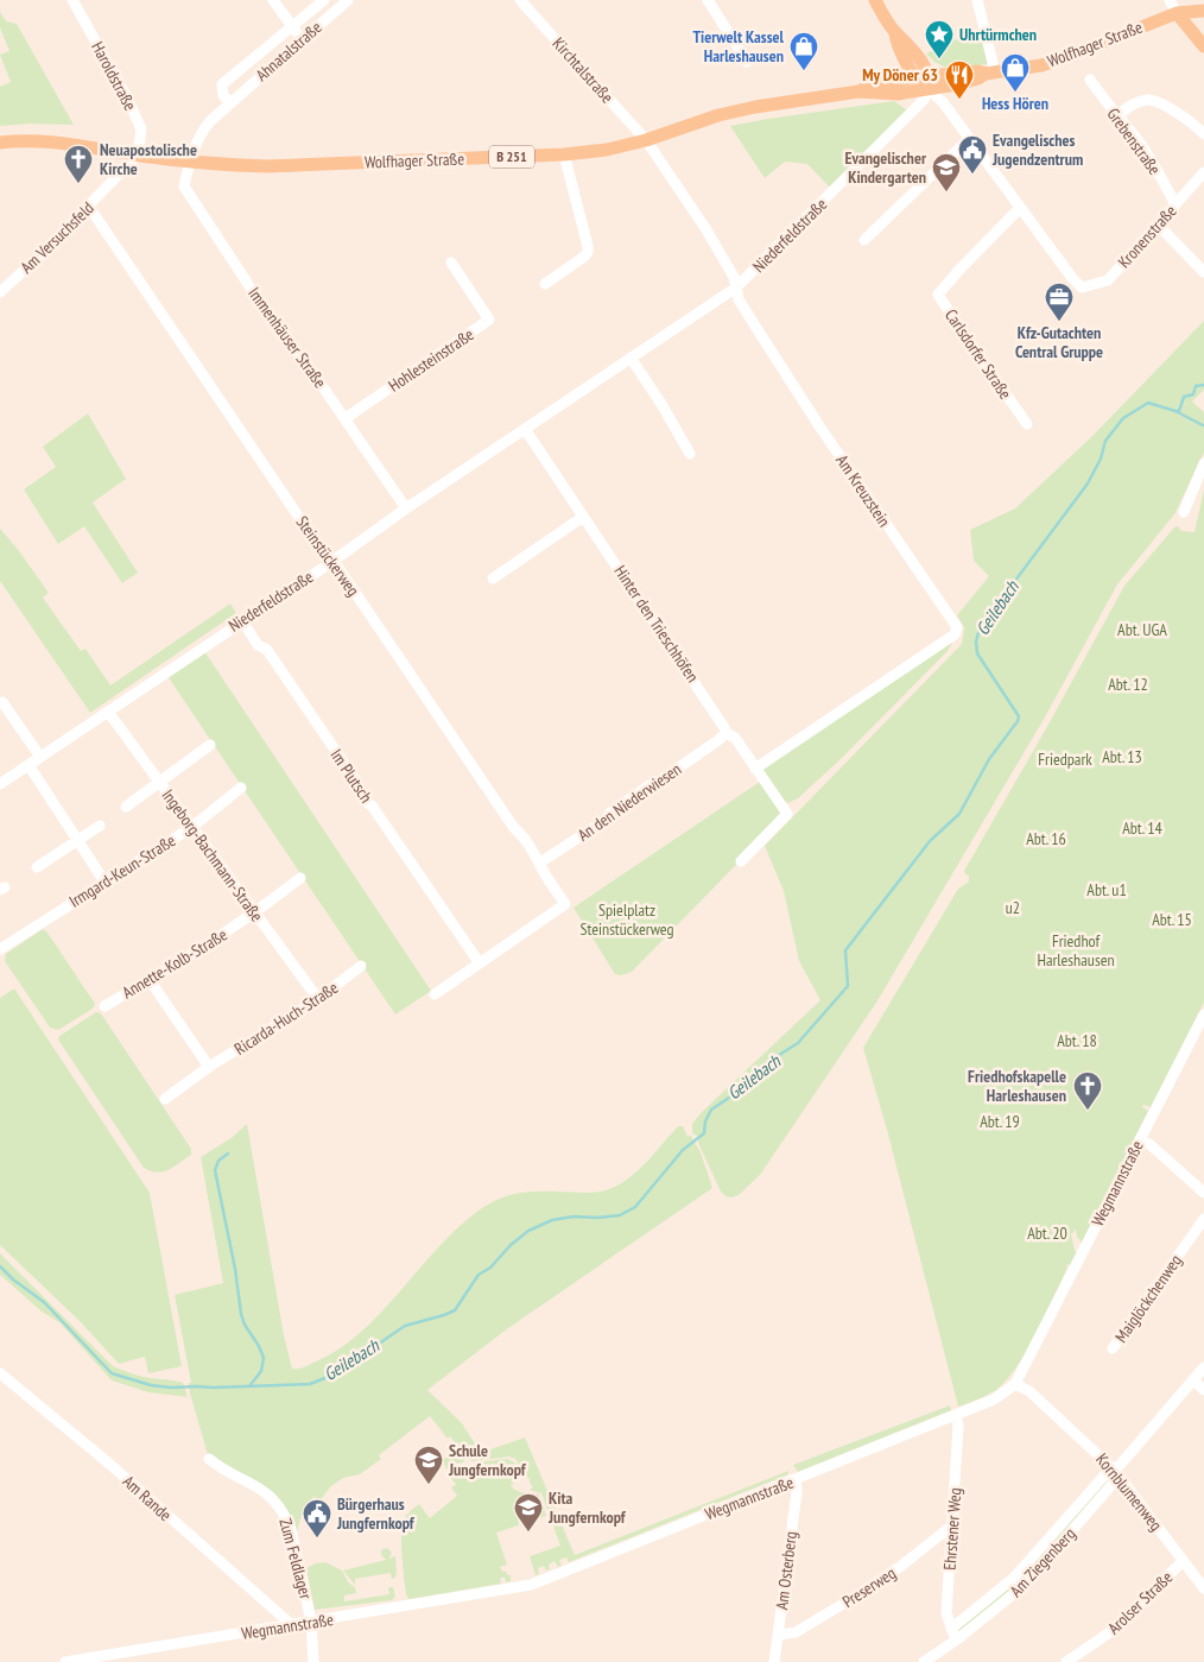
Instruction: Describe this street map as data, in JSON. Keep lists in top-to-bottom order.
{
  "streets": {
    "main road": ["Wolfhager Straße", "B 251"],
    "street": [
      "Ahnatalstraße",
      "Kirchtalstraße",
      "Haroldstraße",
      "Grebenstraße",
      "Niederfeldstraße",
      "Kronenstraße",
      "Am Versuchsfeld",
      "Immenhäuser Straße",
      "Carlsdorfer Straße",
      "Hohlesteinstraße",
      "Am Kreuzstein",
      "Steinstückerweg",
      "Hinter den Trieschhöfen",
      "Im Plutsch",
      "An den Niederwiesen",
      "Ingeborg-Bachmann-Straße",
      "Irmgard-Keun-Straße",
      "Annette-Kolb-Straße",
      "Ricarda-Huch-Straße",
      "Wegmannstraße",
      "Maiglöckchenweg",
      "Kornblumenweg",
      "Am Rande",
      "Ehrstener Weg",
      "Zum Feldlager",
      "Am Ziegenberg",
      "Am Osterberg",
      "Preserweg",
      "Arolser Straße"
    ]
  },
  "crossings": [
    ["Wolfhager Straße", "Ahnatalstraße"],
    ["Wolfhager Straße", "Kirchtalstraße"],
    ["Wolfhager Straße", "Haroldstraße"],
    ["Wolfhager Straße", "Niederfeldstraße"],
    ["Wolfhager Straße", "Am Versuchsfeld"],
    ["Wolfhager Straße", "Immenhäuser Straße"],
    ["Wolfhager Straße", "Am Kreuzstein"],
    ["Ahnatalstraße", "Immenhäuser Straße"],
    ["Kirchtalstraße", "Am Kreuzstein"],
    ["Haroldstraße", "Am Versuchsfeld"],
    ["Grebenstraße", "Kronenstraße"],
    ["Niederfeldstraße", "Immenhäuser Straße"],
    ["Niederfeldstraße", "Am Kreuzstein"],
    ["Niederfeldstraße", "Steinstückerweg"],
    ["Niederfeldstraße", "Hinter den Trieschhöfen"],
    ["Niederfeldstraße", "Im Plutsch"],
    ["Niederfeldstraße", "Ingeborg-Bachmann-Straße"],
    ["Kronenstraße", "Carlsdorfer Straße"],
    ["Am Versuchsfeld", "Steinstückerweg"],
    ["Immenhäuser Straße", "Hohlesteinstraße"],
    ["Am Kreuzstein", "Hinter den Trieschhöfen"],
    ["Steinstückerweg", "Im Plutsch"],
    ["Steinstückerweg", "An den Niederwiesen"],
    ["Hinter den Trieschhöfen", "An den Niederwiesen"],
    ["Ingeborg-Bachmann-Straße", "Irmgard-Keun-Straße"],
    ["Ingeborg-Bachmann-Straße", "Annette-Kolb-Straße"],
    ["Ingeborg-Bachmann-Straße", "Ricarda-Huch-Straße"],
    ["Wegmannstraße", "Kornblumenweg"],
    ["Wegmannstraße", "Am Rande"],
    ["Wegmannstraße", "Ehrstener Weg"],
    ["Wegmannstraße", "Zum Feldlager"],
    ["Wegmannstraße", "Am Osterberg"],
    ["Kornblumenweg", "Am Ziegenberg"],
    ["Kornblumenweg", "Arolser Straße"],
    ["Ehrstener Weg", "Am Ziegenberg"],
    ["Ehrstener Weg", "Preserweg"],
    ["Am Osterberg", "Preserweg"]
  ],
  "water": ["Geilebach"],
  "parks": [
    "Abt. UGA",
    "Abt. 12",
    "Abt. 13",
    "Friedpark",
    "Abt. 14",
    "Abt. 16",
    "Abt. u1",
    "u2",
    "Spielplatz Steinstückerweg",
    "Abt. 15",
    "Friedhof Harleshausen",
    "Abt. 18",
    "Abt. 19",
    "Abt. 20"
  ],
  "places": {
    "place": ["Uhrtürmchen"],
    "shop": ["Tierwelt Kassel Harleshausen", "Hess Hören"],
    "restaurant": ["My Döner 63"],
    "public building": ["Evangelisches Jugendzentrum", "Bürgerhaus Jungfernkopf"],
    "church": ["Neuapostolische Kirche", "Friedhofskapelle Harleshausen"],
    "school or university": ["Evangelischer Kindergarten", "Schule Jungfernkopf", "Kita Jungfernkopf"],
    "office": ["Kfz-Gutachten Central Gruppe"]
  }
}
